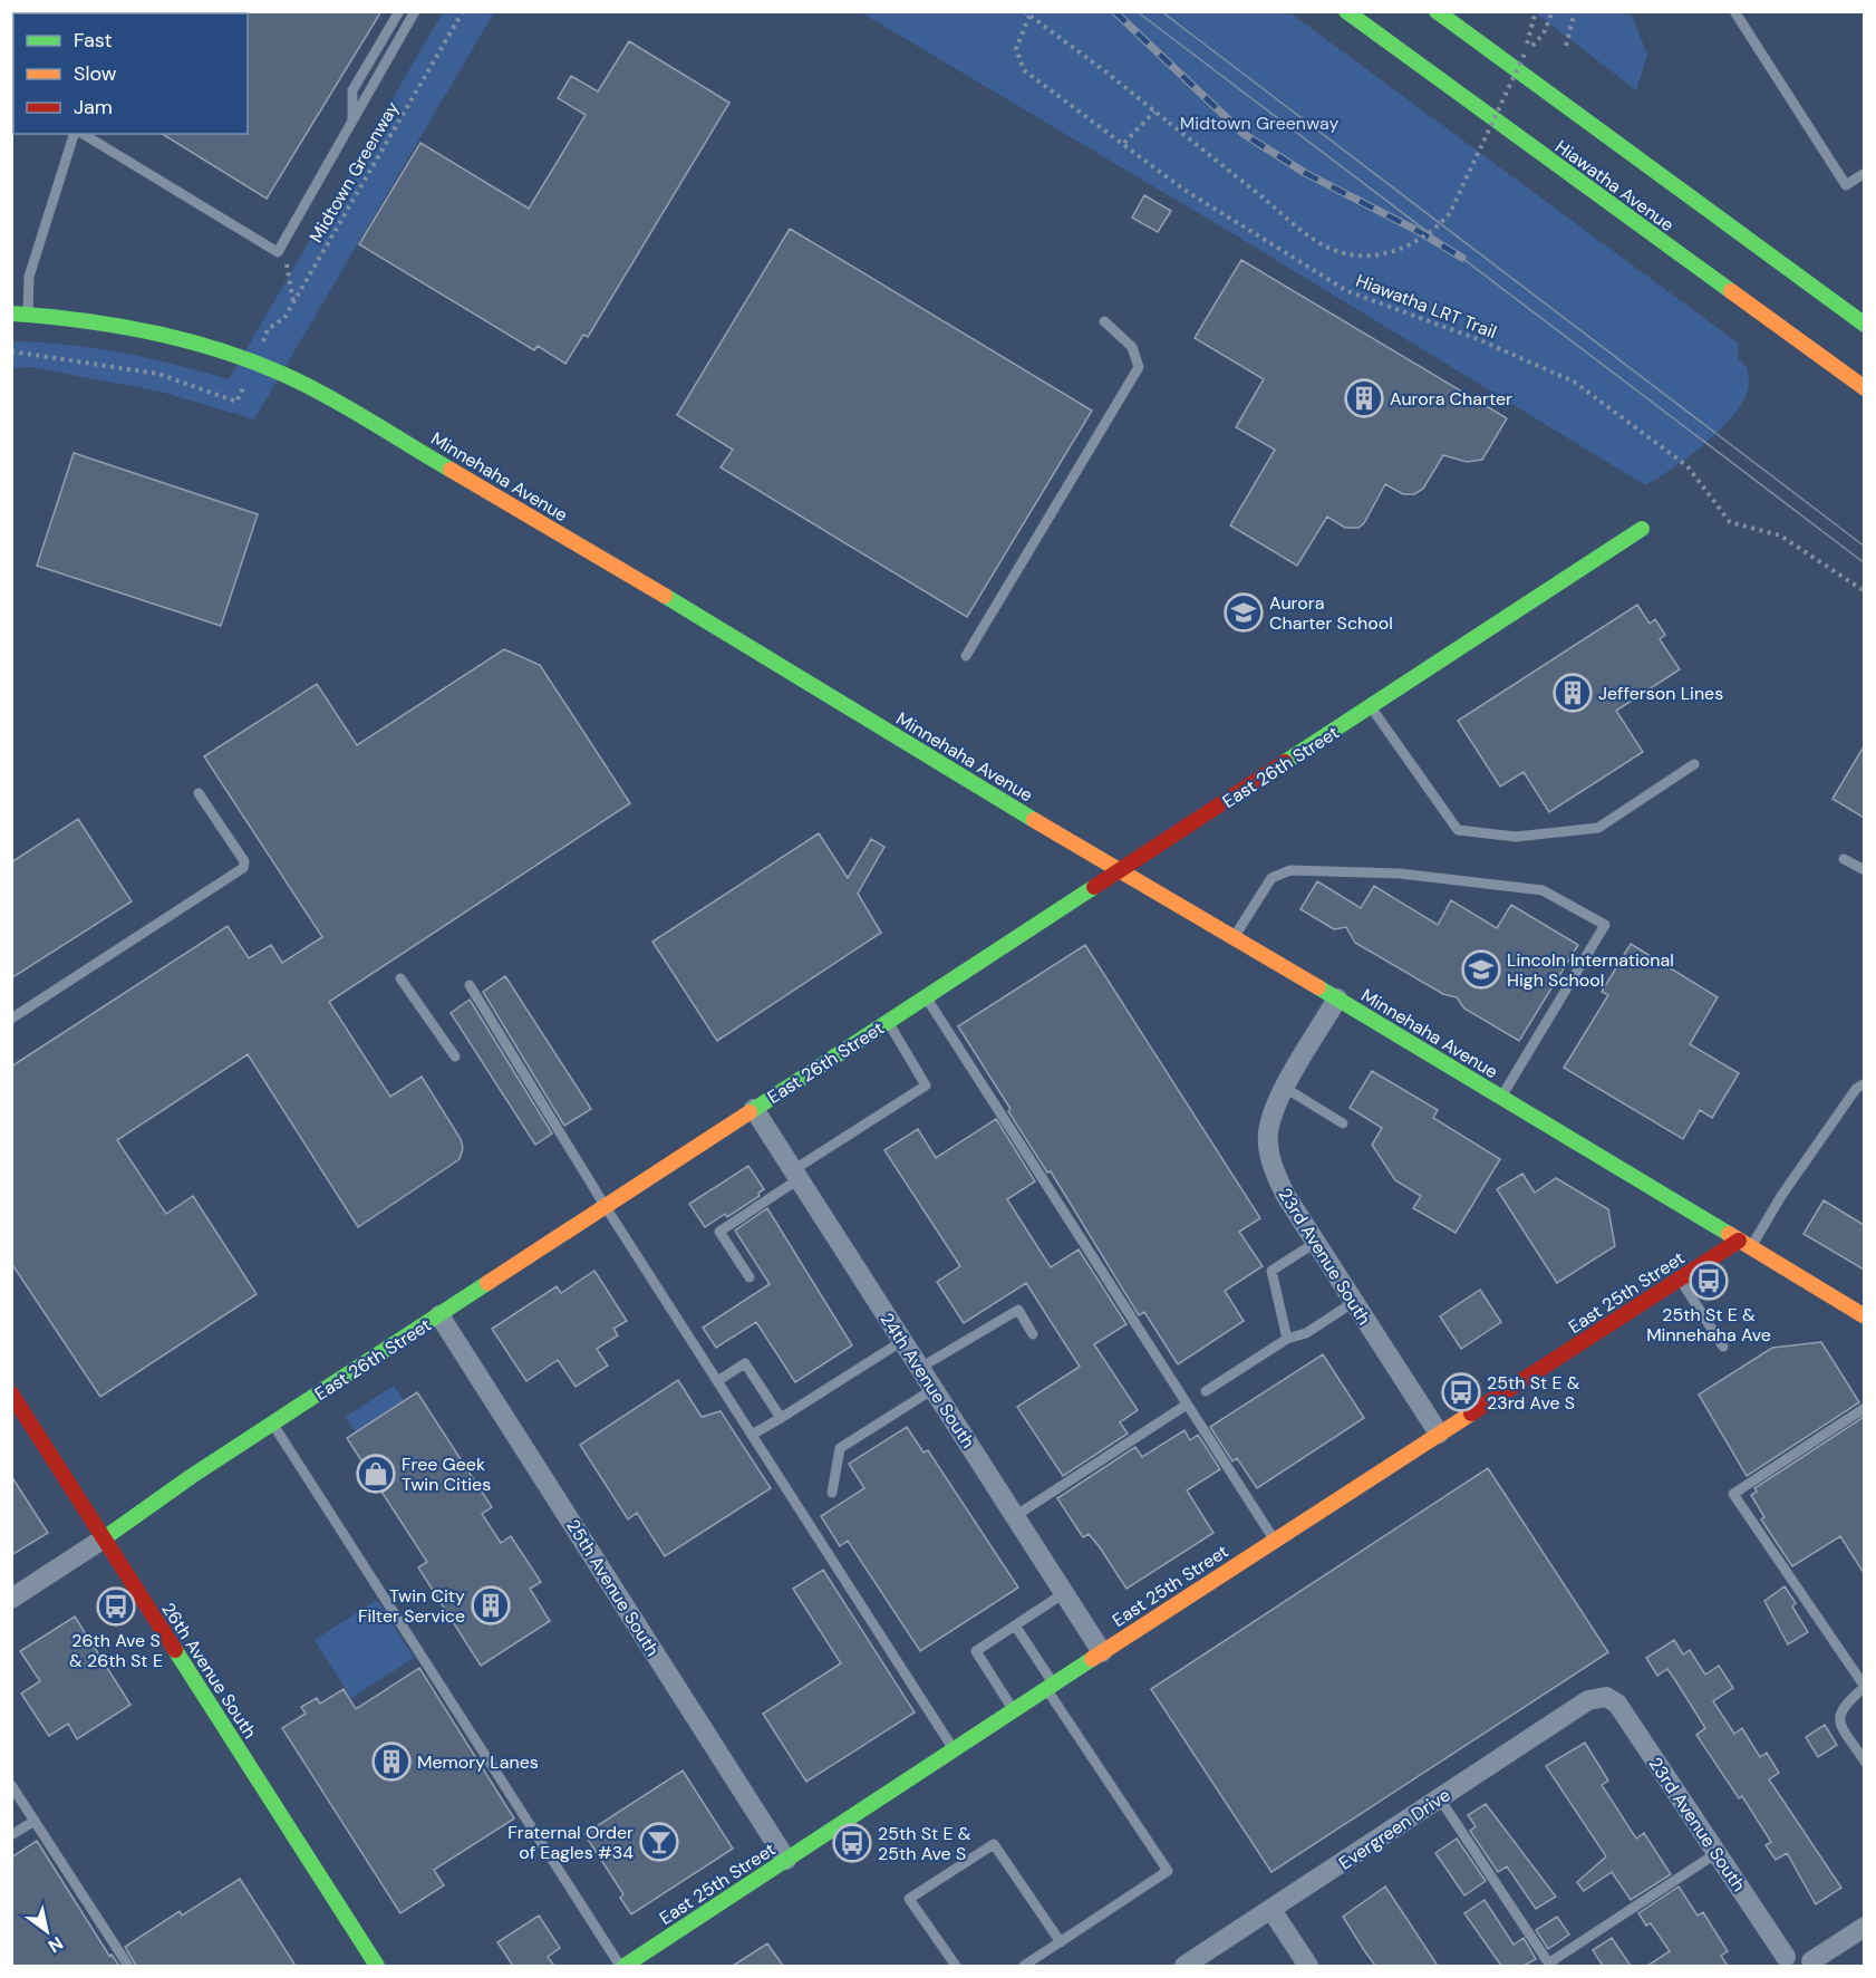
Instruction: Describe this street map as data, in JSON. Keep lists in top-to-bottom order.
{
  "streets": {
    "main road": [
      "Hiawatha Avenue",
      "Minnehaha Avenue",
      "East 26th Street",
      "East 25th Street",
      "26th Avenue South"
    ],
    "street": [
      "23rd Avenue South",
      "24th Avenue South",
      "25th Avenue South",
      "Evergreen Drive"
    ],
    "path": ["Midtown Greenway", "Hiawatha LRT Trail"]
  },
  "crossings": [
    ["Minnehaha Avenue", "East 26th Street"],
    ["Minnehaha Avenue", "23rd Avenue South"],
    ["Minnehaha Avenue", "East 25th Street"],
    ["East 26th Street", "24th Avenue South"],
    ["East 26th Street", "25th Avenue South"],
    ["East 26th Street", "26th Avenue South"],
    ["23rd Avenue South", "East 25th Street"],
    ["23rd Avenue South", "Evergreen Drive"],
    ["East 25th Street", "24th Avenue South"],
    ["East 25th Street", "25th Avenue South"]
  ],
  "parks": ["Midtown Greenway"],
  "places": {
    "building": [
      "Aurora Charter",
      "Jefferson Lines",
      "Twin City Filter Service",
      "Memory Lanes"
    ],
    "school or university": ["Aurora Charter School", "Lincoln International High School"],
    "bus stop": [
      "25th St E & Minnehaha Ave",
      "25th St E & 23rd Ave S",
      "26th Ave S & 26th St E",
      "25th St E & 25th Ave S"
    ],
    "shop": ["Free Geek Twin Cities"],
    "bar": ["Fraternal Order of Eagles #34"]
  },
  "legend": ["Fast", "Slow", "Jam"],
  "north": "bottom right"
}
